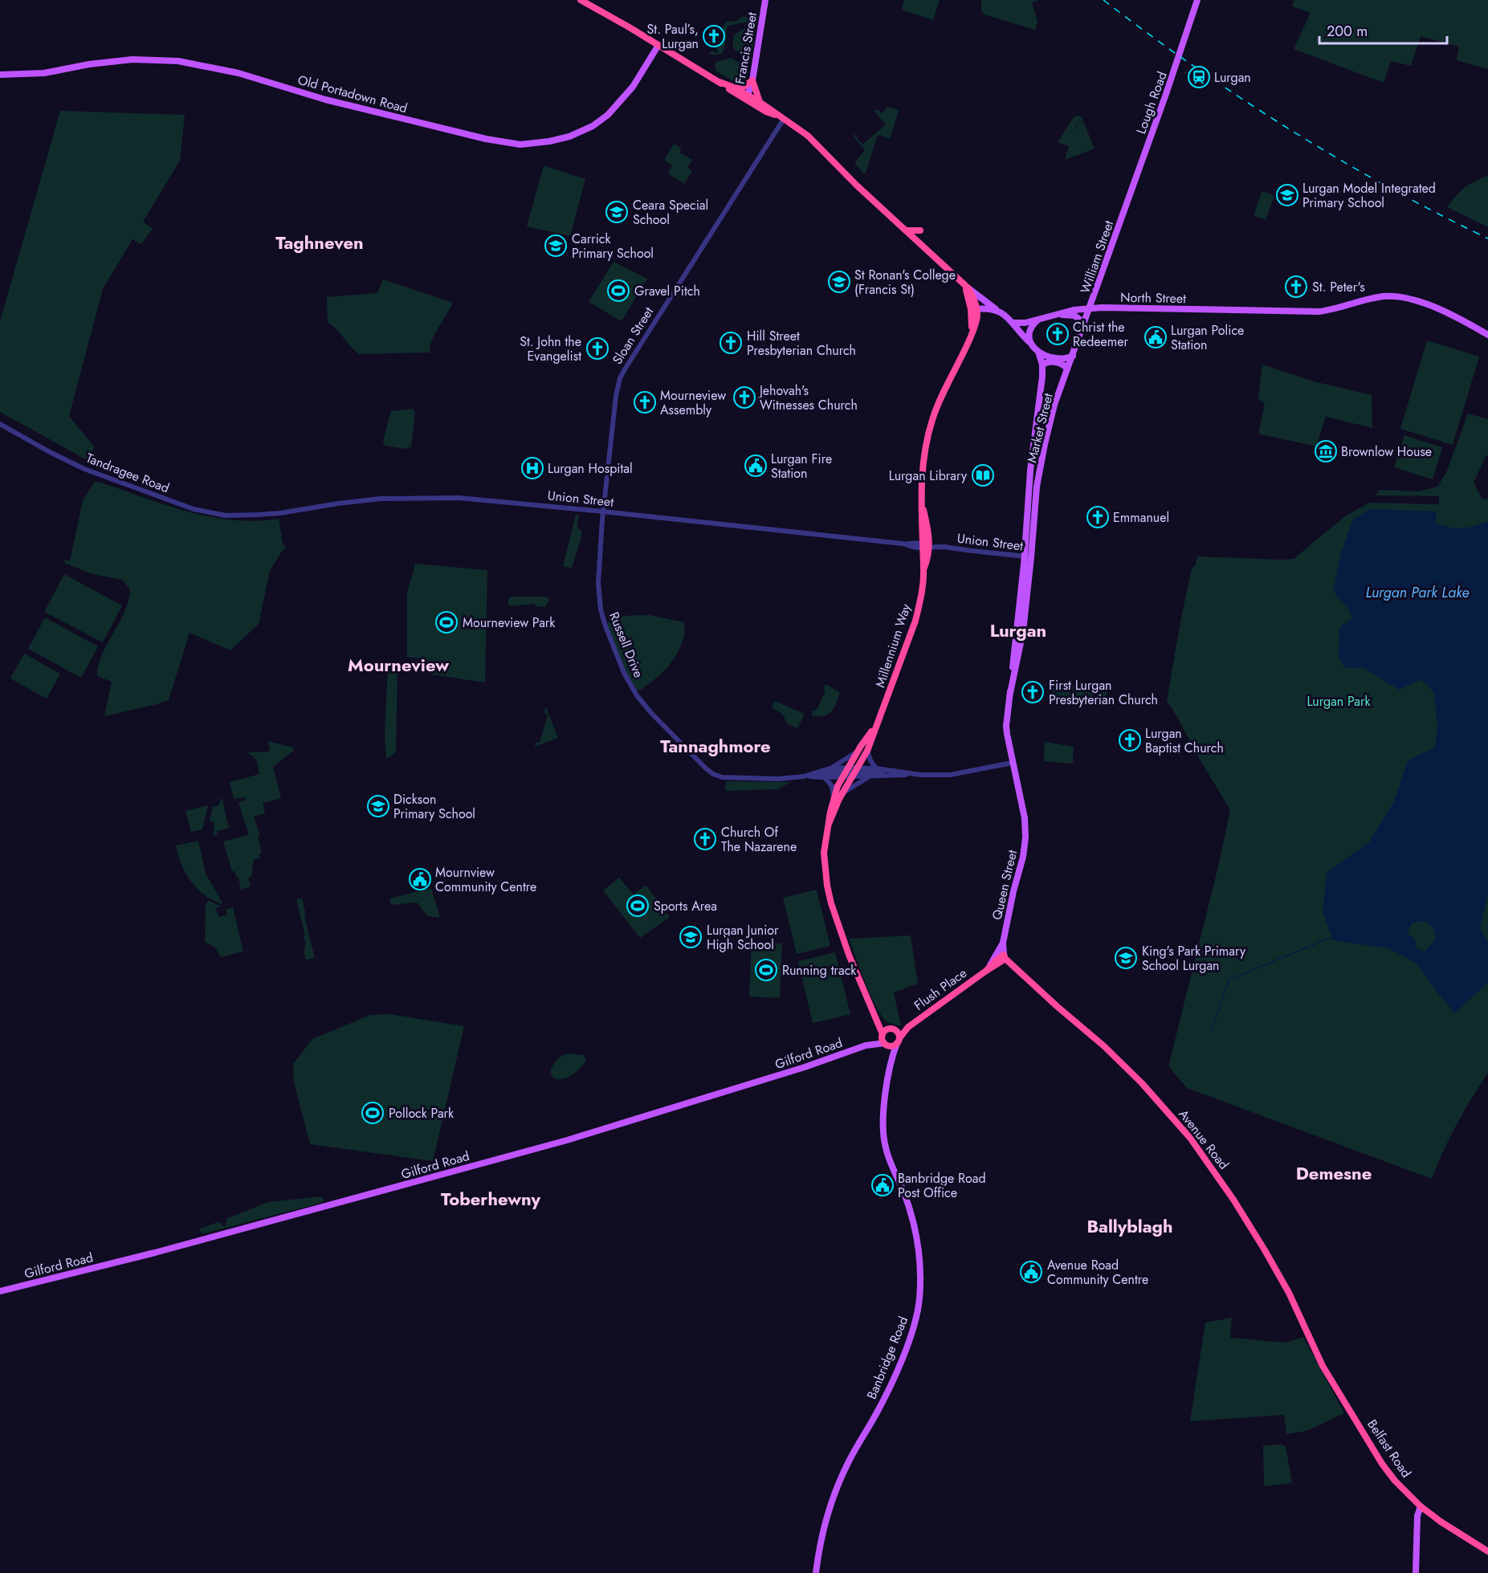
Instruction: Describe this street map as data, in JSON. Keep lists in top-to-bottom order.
{
  "streets": {
    "highway": [
      "Millennium Way",
      "Flush Place",
      "Avenue Road",
      "Belfast Road"
    ],
    "main road": [
      "Francis Street",
      "Old Portadown Road",
      "Lough Road",
      "William Street",
      "North Street",
      "Market Street",
      "Queen Street",
      "Gilford Road",
      "Banbridge Road"
    ],
    "street": [
      "Sloan Street",
      "Tandragee Road",
      "Union Street",
      "Russell Drive"
    ]
  },
  "crossings": [
    ["Lough Road", "William Street"],
    ["William Street", "North Street"],
    ["William Street", "Market Street"],
    ["North Street", "Market Street"],
    ["Sloan Street", "Union Street"],
    ["Sloan Street", "Russell Drive"],
    ["Market Street", "Union Street"],
    ["Market Street", "Queen Street"],
    ["Tandragee Road", "Union Street"],
    ["Union Street", "Russell Drive"],
    ["Union Street", "Millennium Way"],
    ["Millennium Way", "Flush Place"],
    ["Millennium Way", "Gilford Road"],
    ["Millennium Way", "Banbridge Road"],
    ["Queen Street", "Flush Place"],
    ["Queen Street", "Avenue Road"],
    ["Flush Place", "Gilford Road"],
    ["Flush Place", "Avenue Road"],
    ["Flush Place", "Banbridge Road"],
    ["Gilford Road", "Banbridge Road"],
    ["Avenue Road", "Belfast Road"]
  ],
  "districts": [
    "Taghneven",
    "Lurgan",
    "Mourneview",
    "Tannaghmore",
    "Demesne",
    "Toberhewny",
    "Ballyblagh"
  ],
  "water": ["Lurgan Park Lake"],
  "parks": ["Lurgan Park"],
  "places": {
    "church": [
      "St. Paul’s, Lurgan",
      "St. Peter's",
      "Christ the Redeemer",
      "Hill Street Presbyterian Church",
      "St. John the Evangelist",
      "Jehovah's Witnesses Church",
      "Mourneview Assembly",
      "Emmanuel",
      "First Lurgan Presbyterian Church",
      "Lurgan Baptist Church",
      "Church Of The Nazarene"
    ],
    "station": ["Lurgan"],
    "school or university": [
      "Lurgan Model Integrated Primary School",
      "Ceara Special School",
      "Carrick Primary School",
      "St Ronan's College (Francis St)",
      "Dickson Primary School",
      "Lurgan Junior High School",
      "King's Park Primary School Lurgan"
    ],
    "sports": [
      "Gravel Pitch",
      "Mourneview Park",
      "Sports Area",
      "Running track",
      "Pollock Park"
    ],
    "public building": [
      "Lurgan Police Station",
      "Lurgan Fire Station",
      "Mournview Community Centre",
      "Banbridge Road Post Office",
      "Avenue Road Community Centre"
    ],
    "museum": ["Brownlow House"],
    "hospital": ["Lurgan Hospital"],
    "library": ["Lurgan Library"]
  },
  "scale_bar": "200 m"
}
